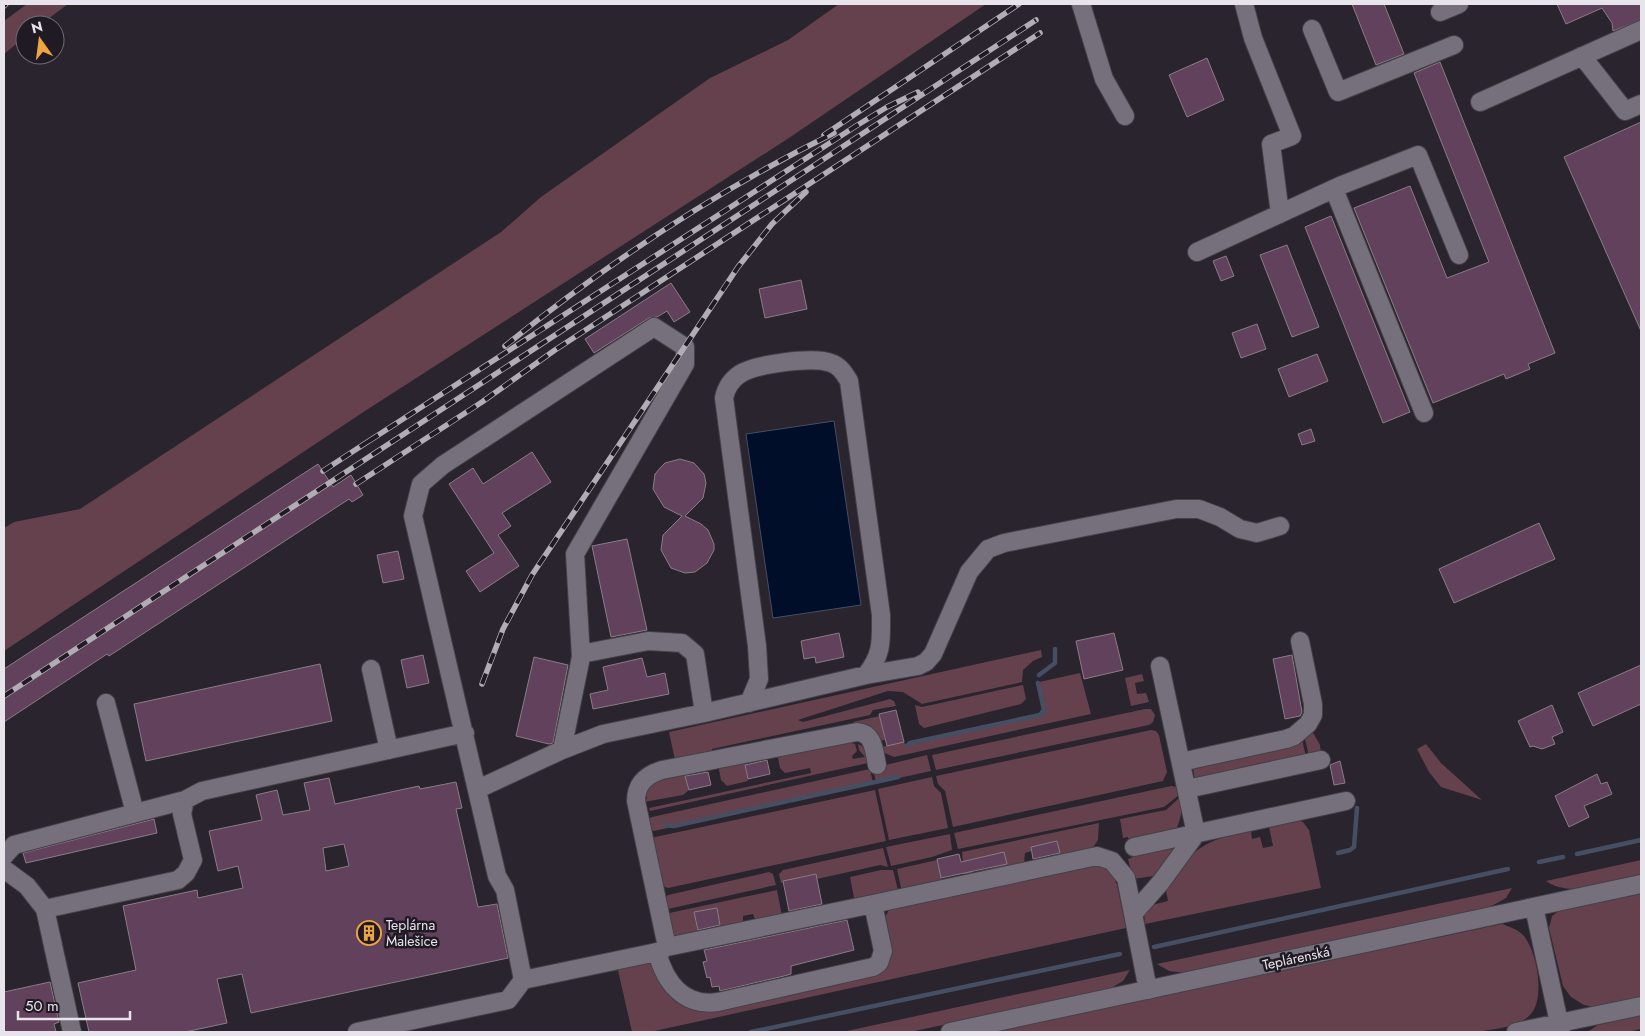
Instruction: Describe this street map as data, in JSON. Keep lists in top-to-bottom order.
{
  "streets": {
    "street": ["Teplárenská"]
  },
  "places": {
    "building": ["Teplárna Malešice"]
  },
  "scale_bar": "50 m",
  "north": "top"
}
